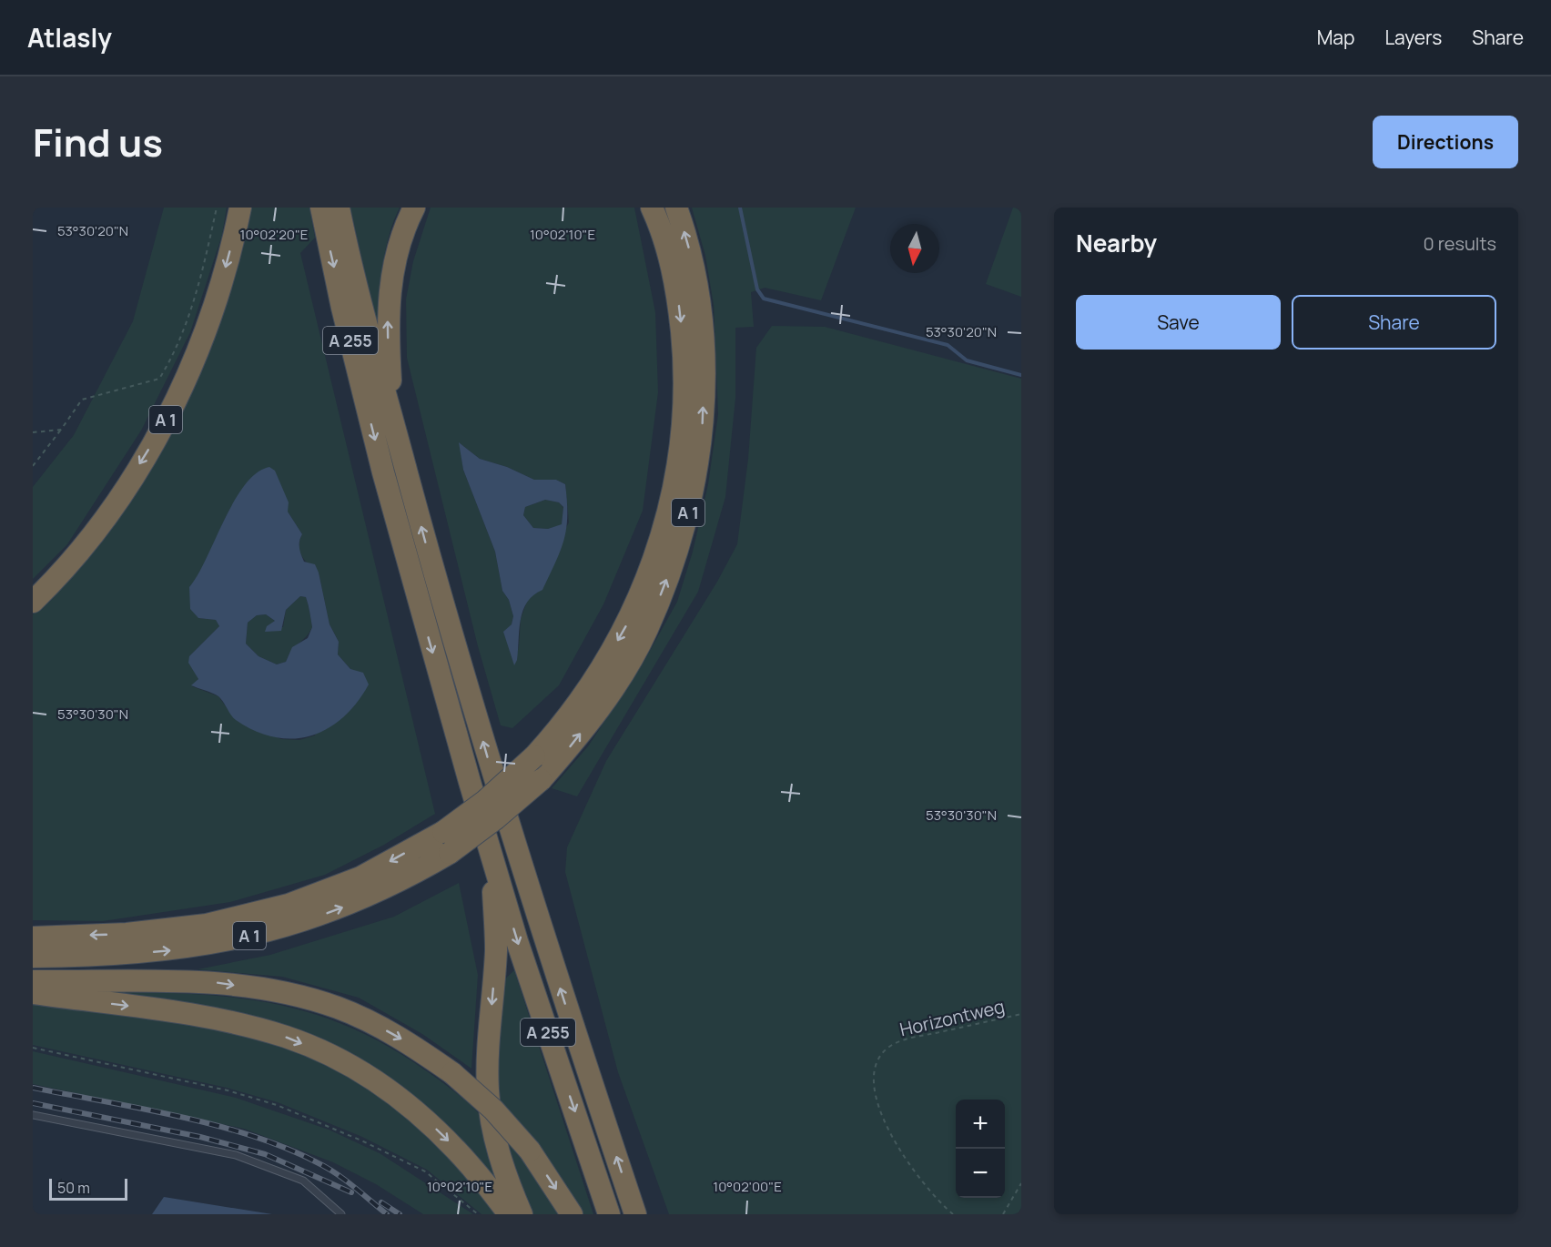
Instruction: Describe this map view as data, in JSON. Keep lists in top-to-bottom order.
{
  "streets": {
    "highway": ["A 255", "A 1"],
    "path": ["Horizontweg"]
  },
  "scale_bar": "50 m",
  "north": "bottom",
  "page": {
    "header": "Atlasly",
    "nav": ["Map", "Layers", "Share"],
    "title": "Find us",
    "buttons": [
      "Directions",
      ["Save", "Share"]
    ],
    "heading": ["Nearby", "0 results"],
    "map_buttons": ["+", "−"],
    "scale": "50 m"
  },
  "coordinates": [
    "53°30'20\"N",
    "10°02'20\"E",
    "10°02'10\"E",
    "53°30'30\"N",
    "10°02'00\"E"
  ]
}
